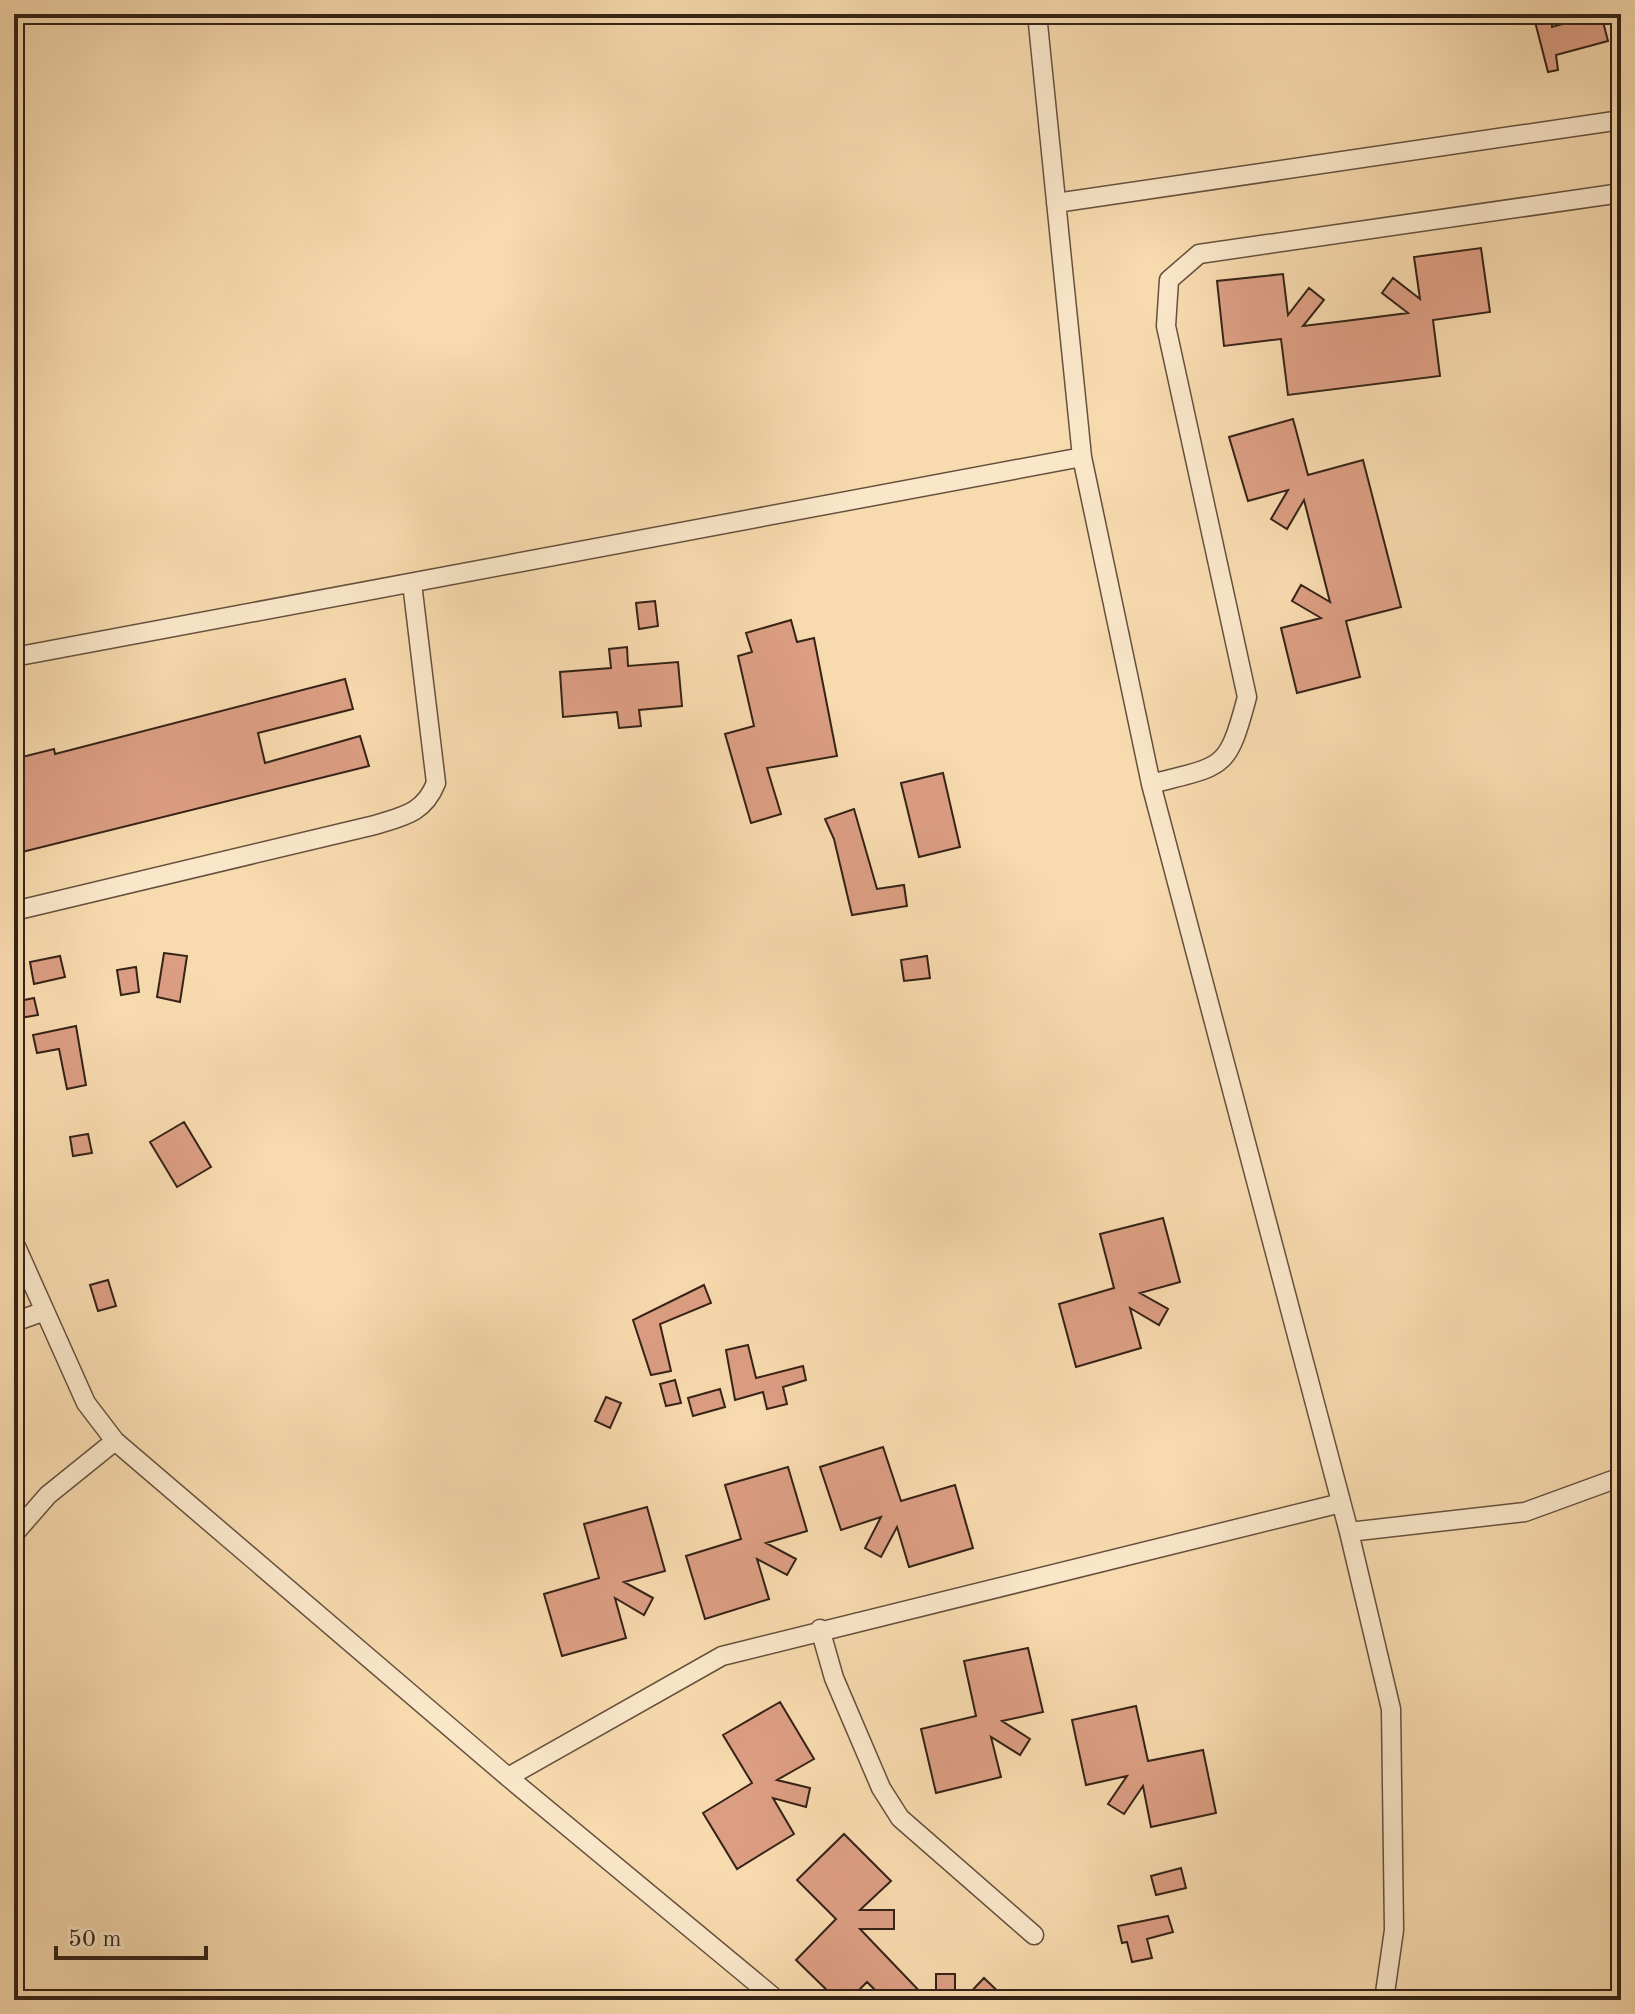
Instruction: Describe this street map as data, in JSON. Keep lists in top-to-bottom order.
{
  "scale_bar": "50 m"
}
